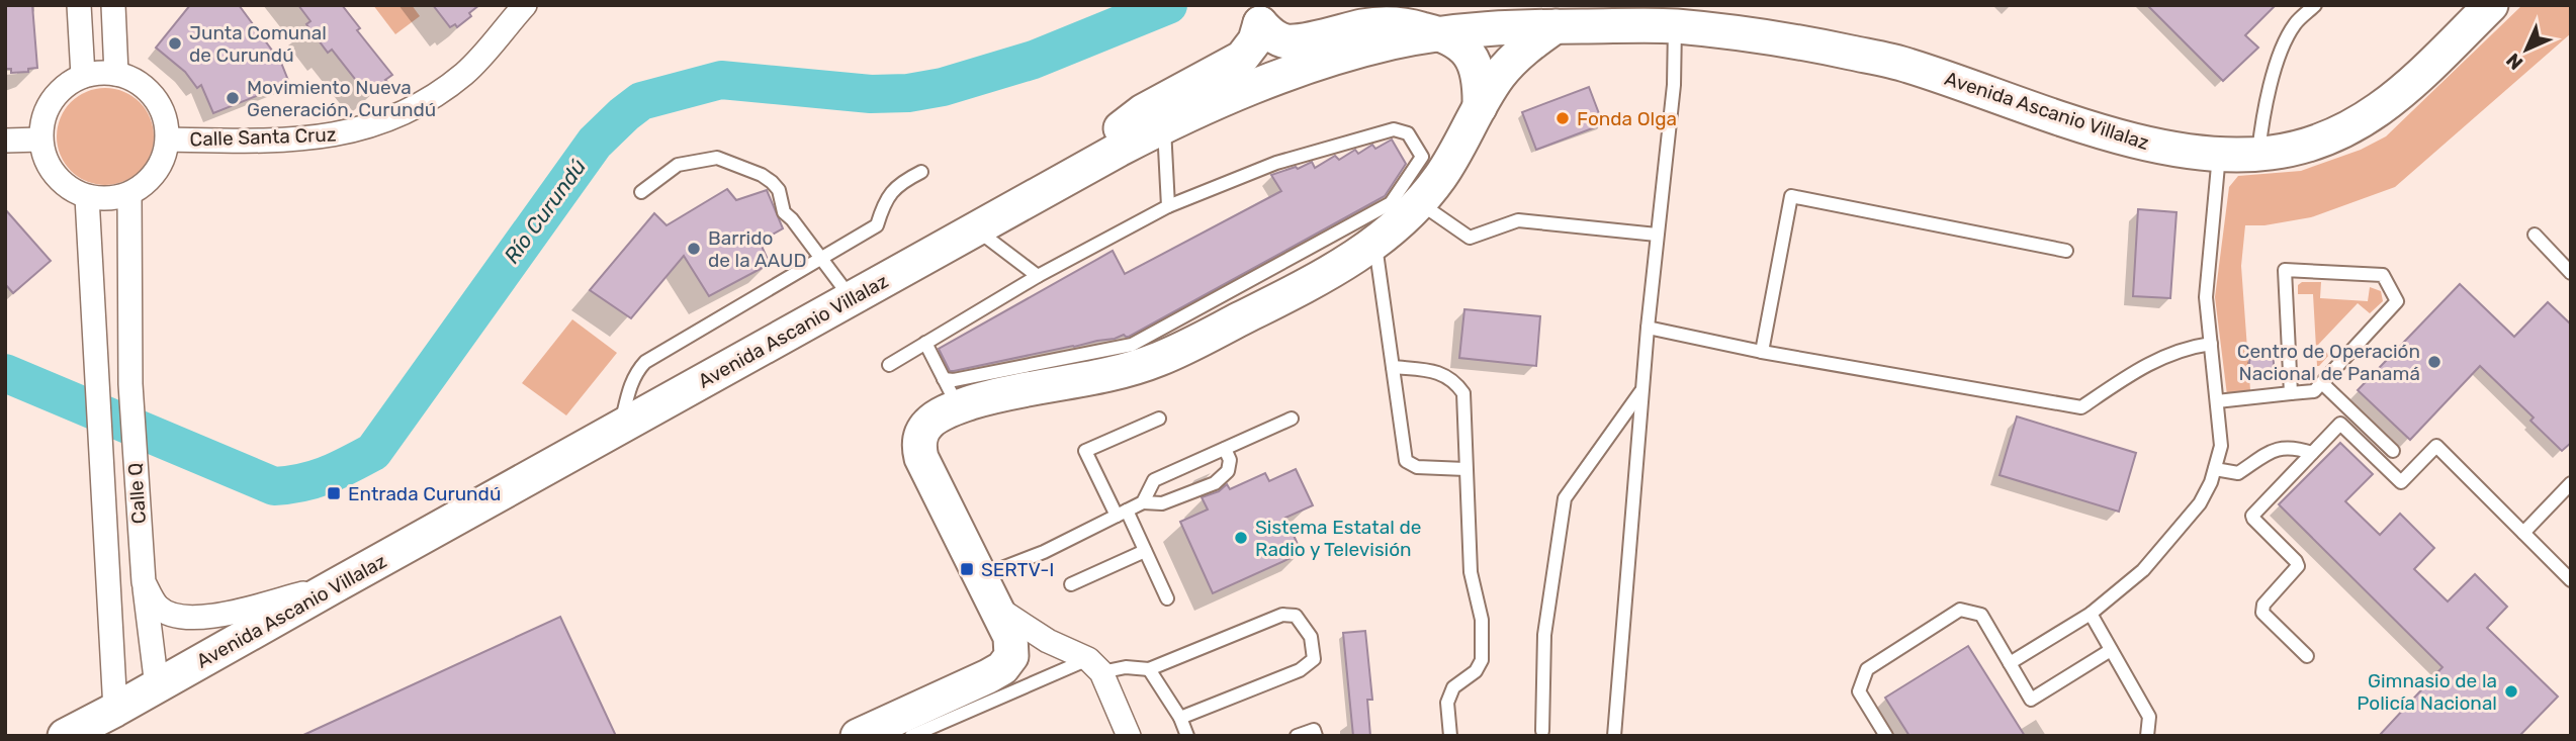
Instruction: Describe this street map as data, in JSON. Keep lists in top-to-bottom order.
{
  "streets": {
    "main road": ["Avenida Ascanio Villalaz"],
    "street": ["Calle Santa Cruz", "Calle Q"]
  },
  "crossings": [
    ["Avenida Ascanio Villalaz", "Calle Q"],
    ["Calle Santa Cruz", "Calle Q"]
  ],
  "water": ["Río Curundú"],
  "places": {
    "other": [
      "Junta Comunal de Curundú",
      "Movimiento Nueva Generación, Curundú",
      "Fonda Olga",
      "Barrido de la AAUD",
      "Centro de Operación Nacional de Panamá",
      "Sistema Estatal de Radio y Televisión",
      "Gimnasio de la Policía Nacional"
    ],
    "transit": ["Entrada Curundú", "SERTV-I"]
  },
  "north": "bottom left"
}
